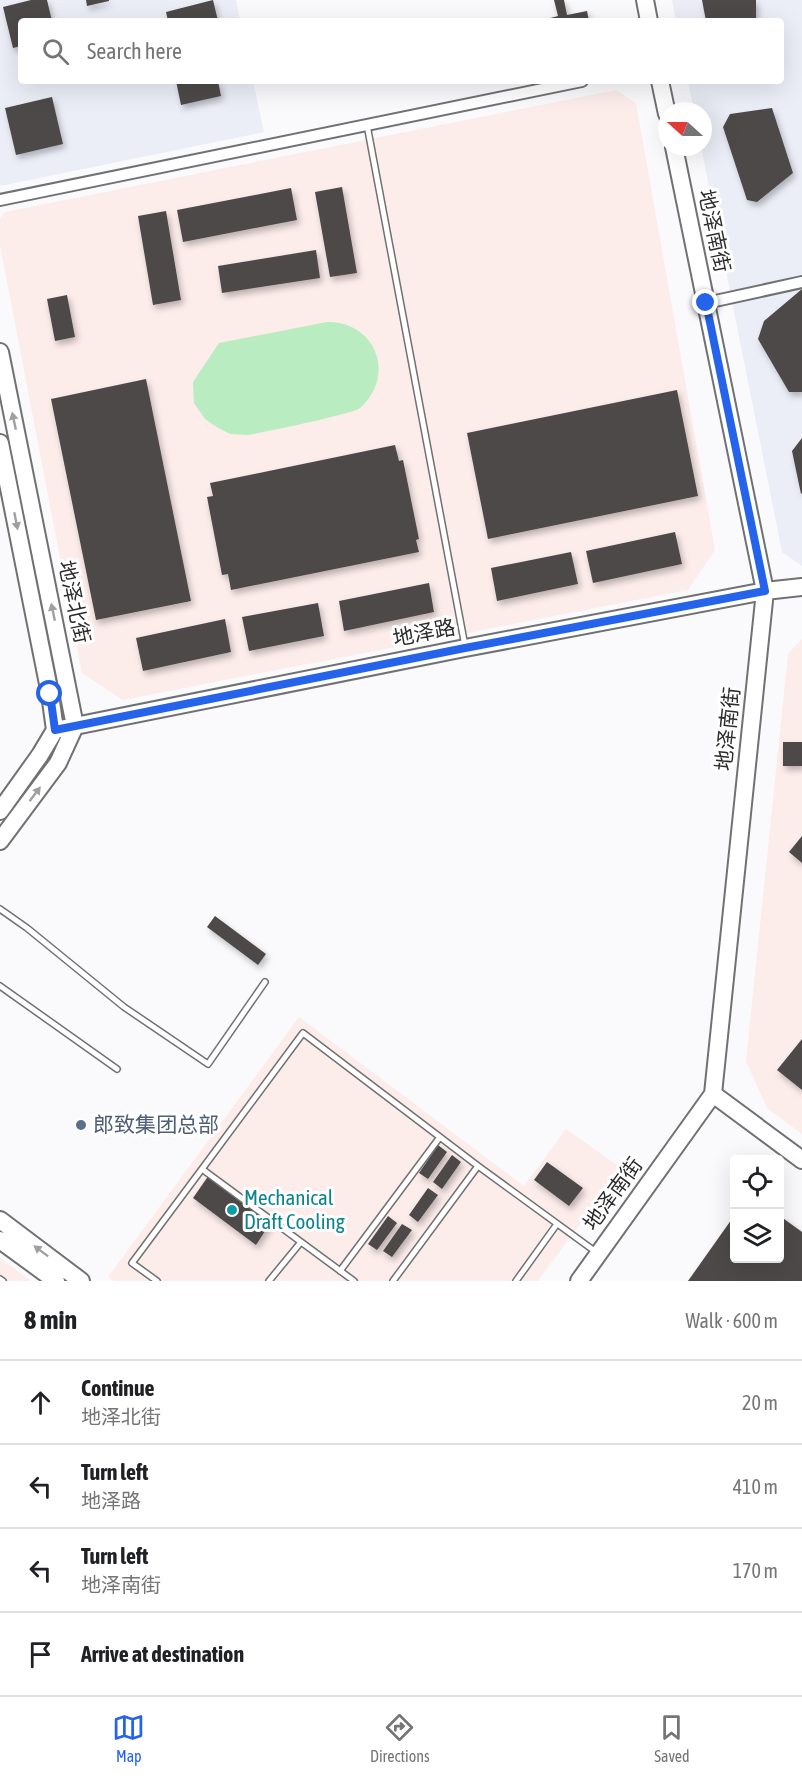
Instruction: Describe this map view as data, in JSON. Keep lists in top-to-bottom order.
{
  "streets": {
    "street": ["地泽南街", "地泽北街", "地泽路"]
  },
  "crossings": [
    ["地泽南街", "地泽路"],
    ["地泽北街", "地泽路"]
  ],
  "places": ["郎致集团总部", "Mechanical Draft Cooling"],
  "north": "left",
  "page": {
    "search": "Search here",
    "heading": ["8 min", "Walk · 600 m"],
    "list": [
      ["Continue", "地泽北街", "20 m"],
      ["Turn left", "地泽路", "410 m"],
      ["Turn left", "地泽南街", "170 m"],
      "Arrive at destination"
    ],
    "nav": ["Map", "Directions", "Saved"]
  }
}
